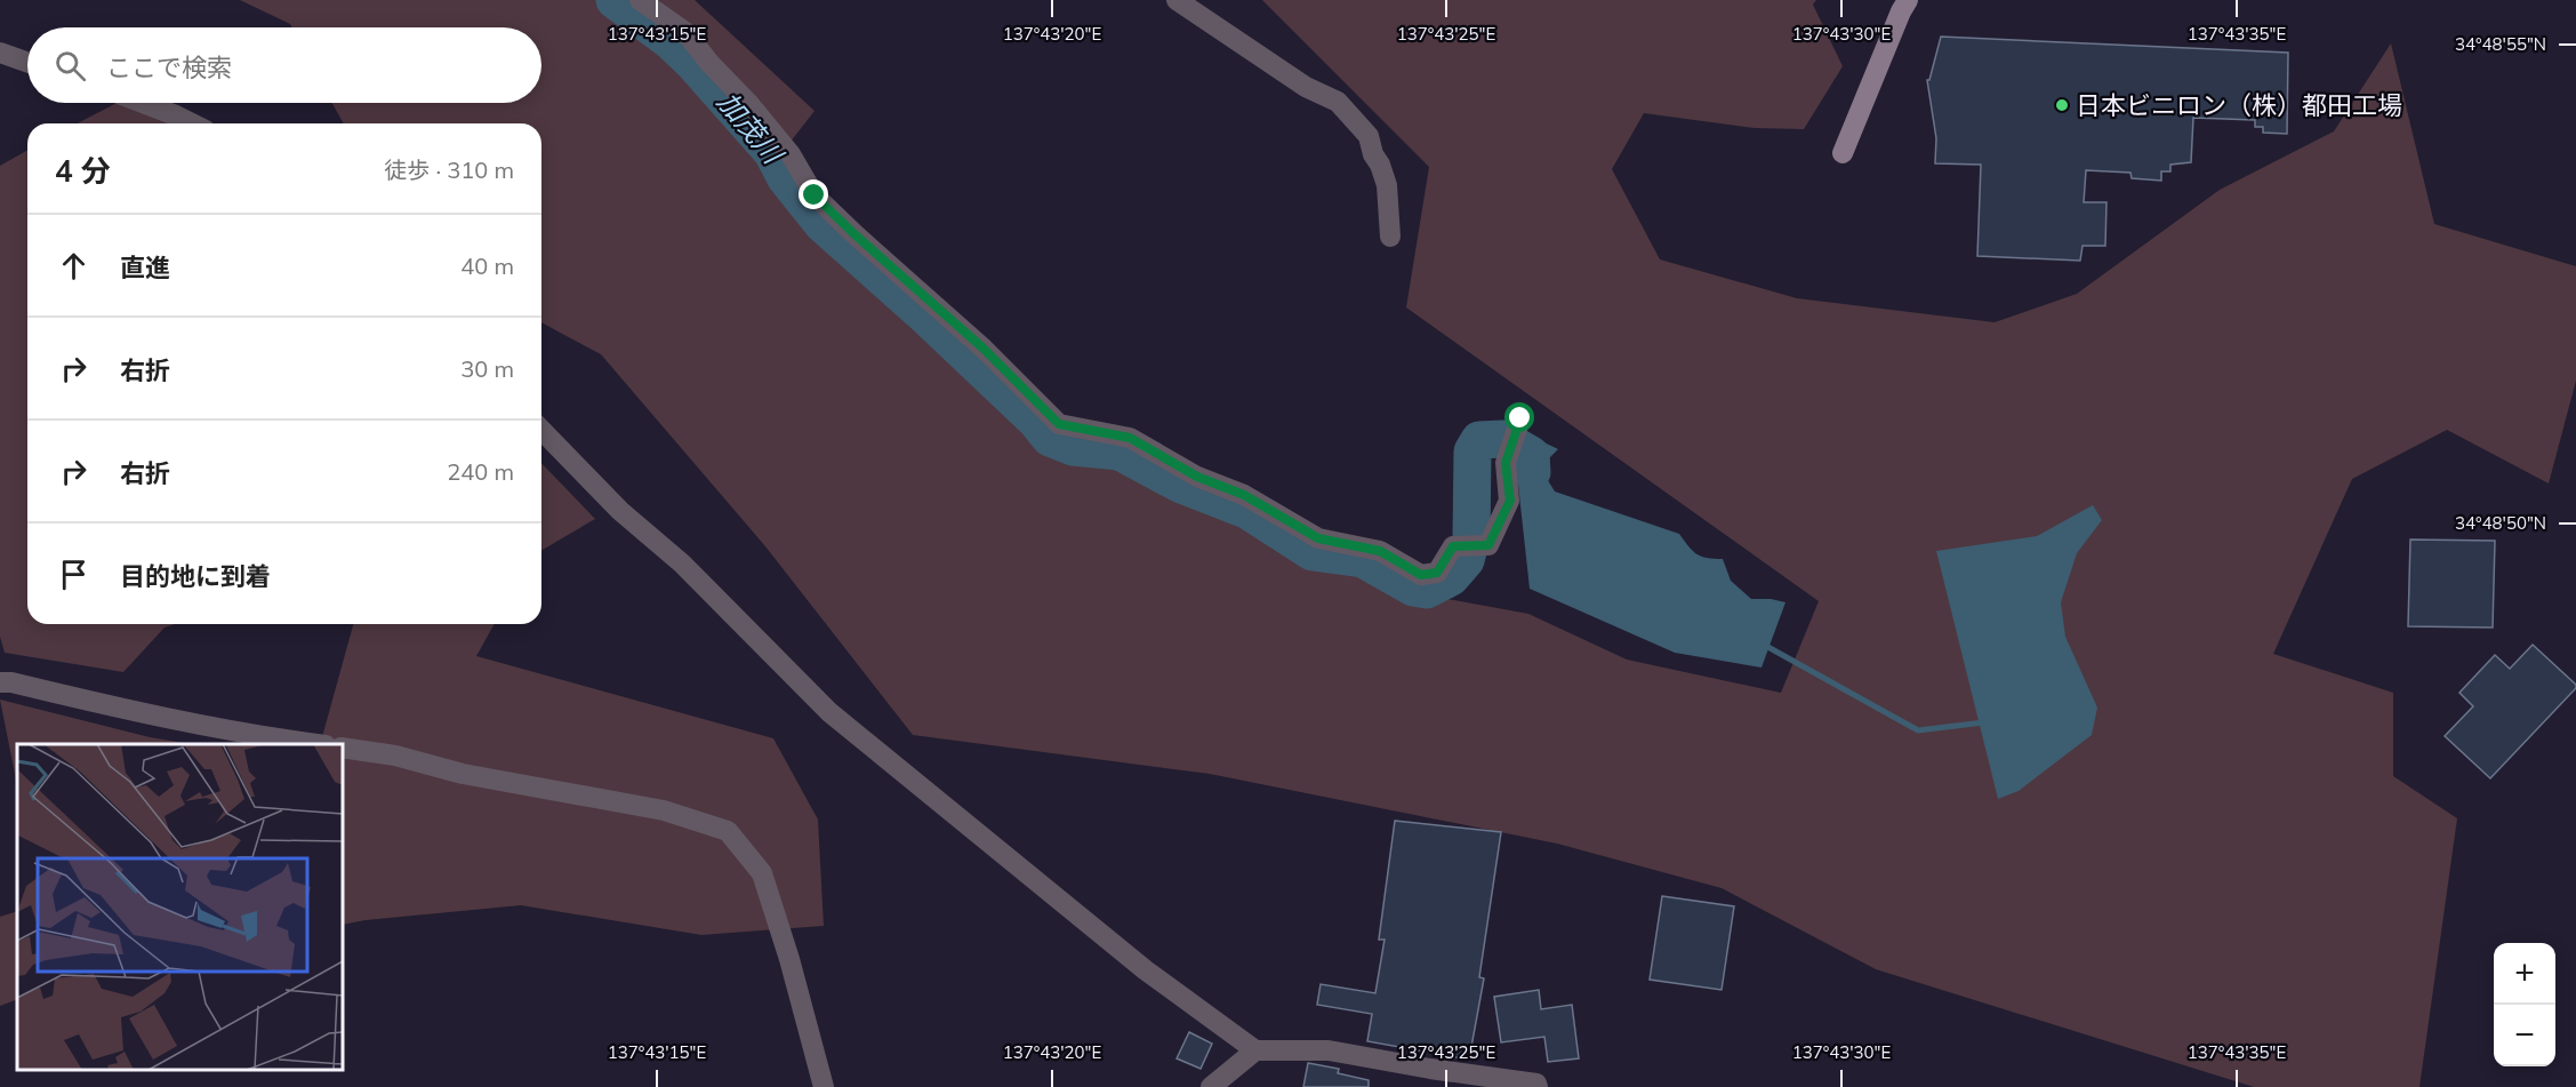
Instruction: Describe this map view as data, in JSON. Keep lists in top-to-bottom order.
{
  "water": ["加茂川"],
  "places": ["日本ビニロン（株）都田工場"],
  "page": {
    "search": "ここで検索",
    "heading": ["4 分", "徒歩 · 310 m"],
    "list": [
      ["直進", "40 m"],
      ["右折", "30 m"],
      ["右折", "240 m"],
      "目的地に到着"
    ],
    "map_buttons": ["+", "−"]
  },
  "coordinates": [
    "137°43'15\"E",
    "137°43'20\"E",
    "137°43'25\"E",
    "137°43'30\"E",
    "137°43'35\"E",
    "34°48'55\"N",
    "34°48'50\"N"
  ]
}
